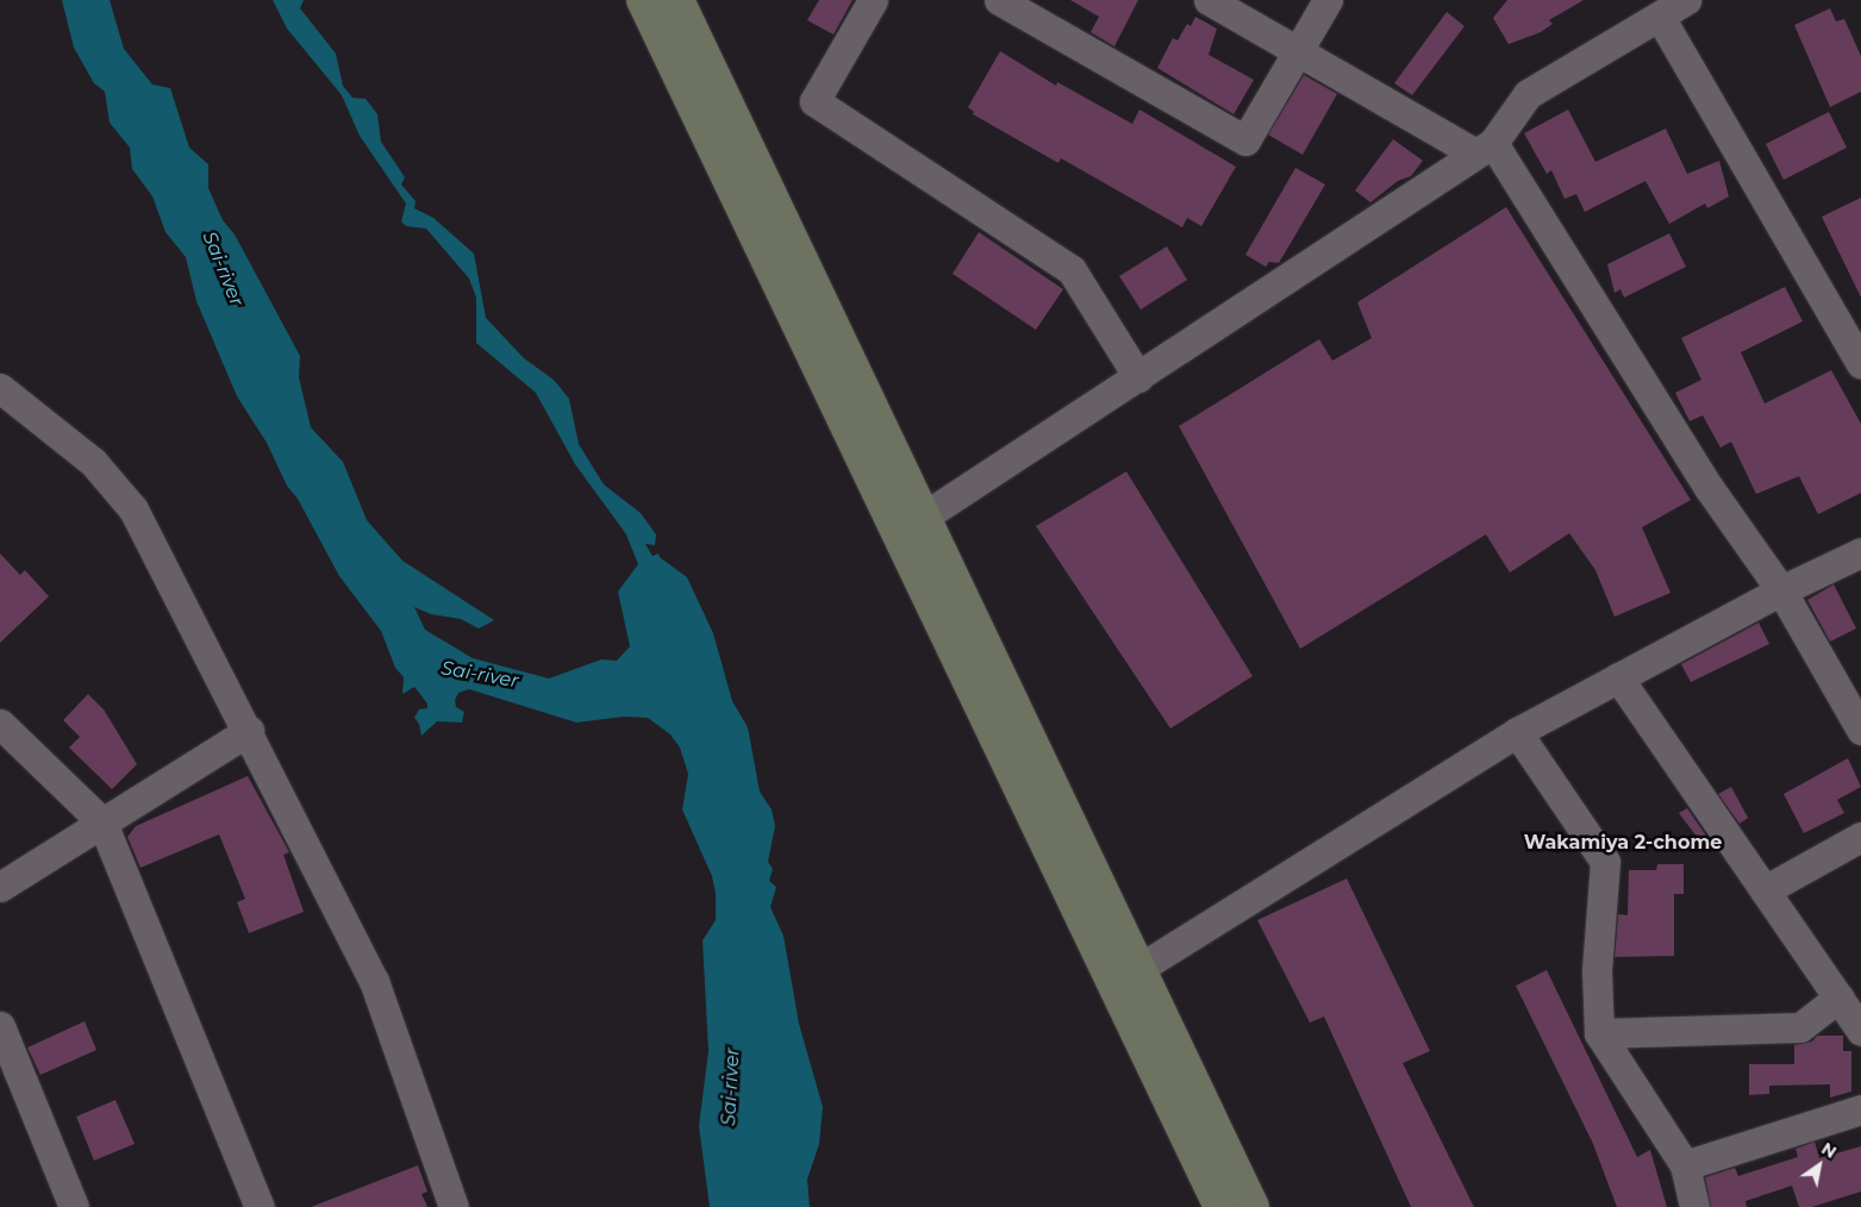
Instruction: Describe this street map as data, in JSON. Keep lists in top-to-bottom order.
{
  "districts": ["Wakamiya 2-chome"],
  "water": ["Sai-river"],
  "north": "top right"
}
